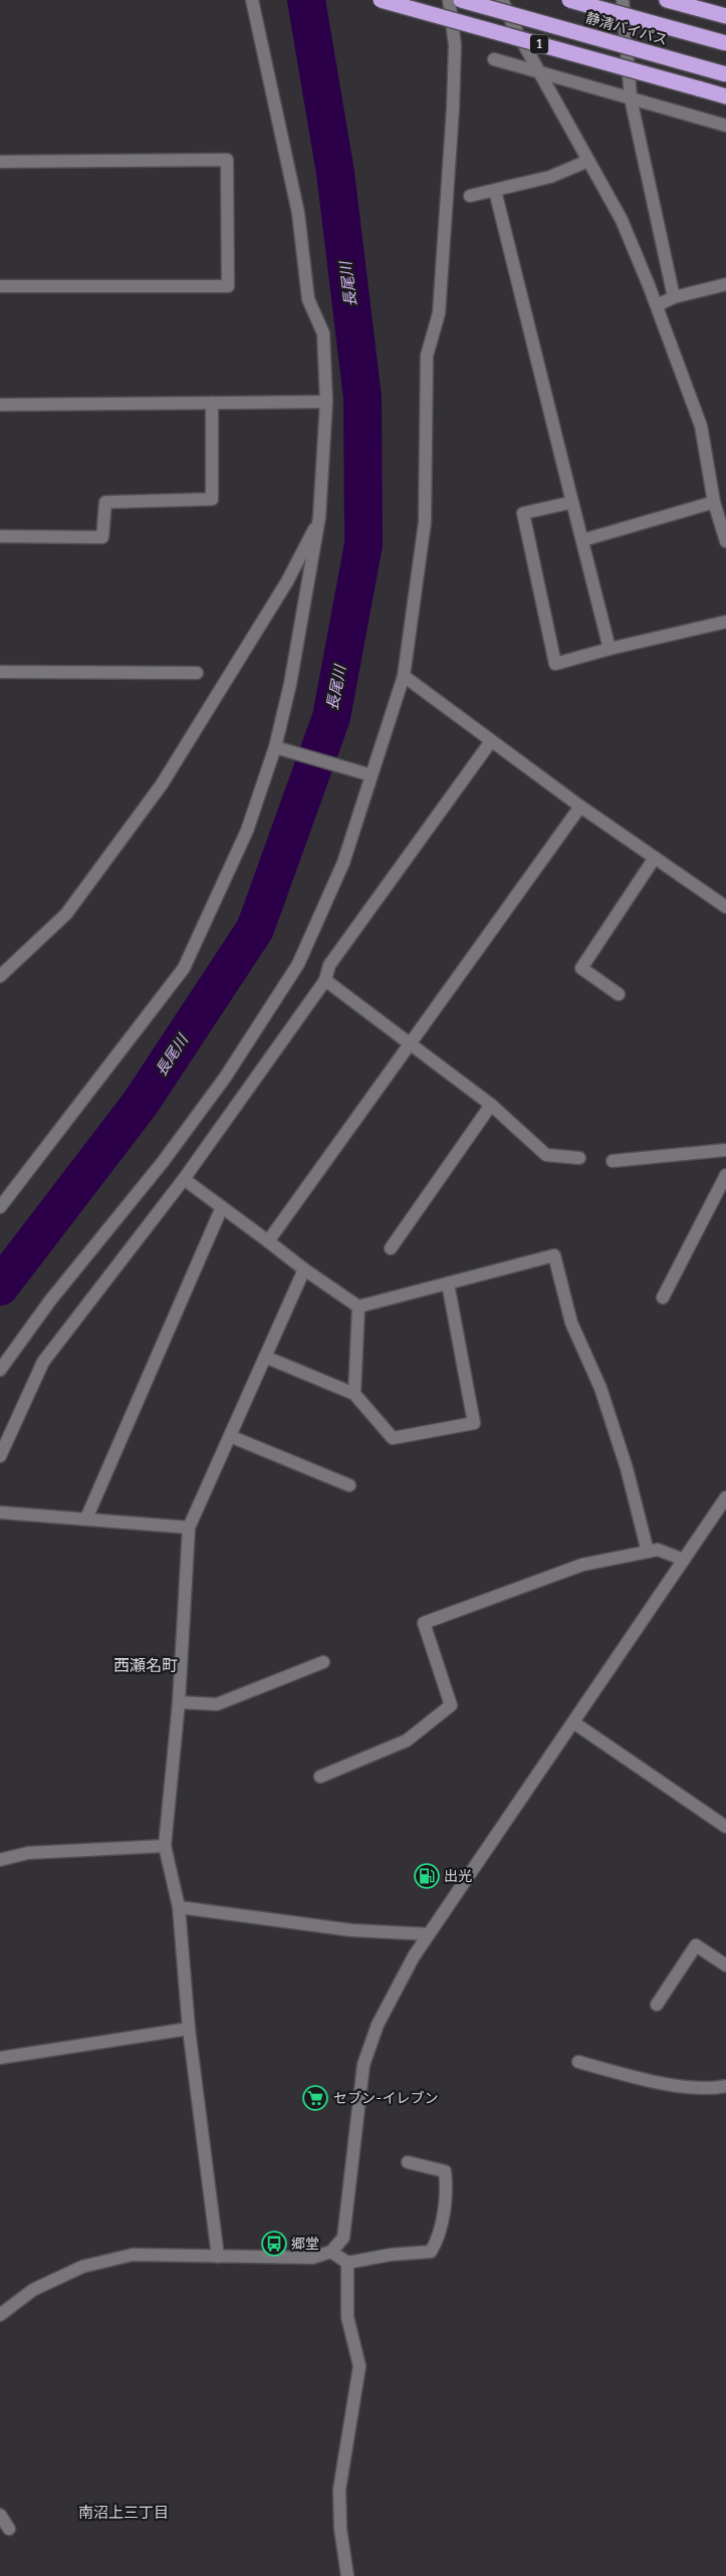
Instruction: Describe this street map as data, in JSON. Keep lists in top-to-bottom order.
{
  "streets": {
    "highway": ["静清バイパス", "1"]
  },
  "districts": ["西瀬名町", "南沼上三丁目"],
  "water": ["長尾川"],
  "places": {
    "fuel station": ["出光"],
    "supermarket": ["セブン-イレブン"],
    "bus stop": ["郷堂"]
  }
}
